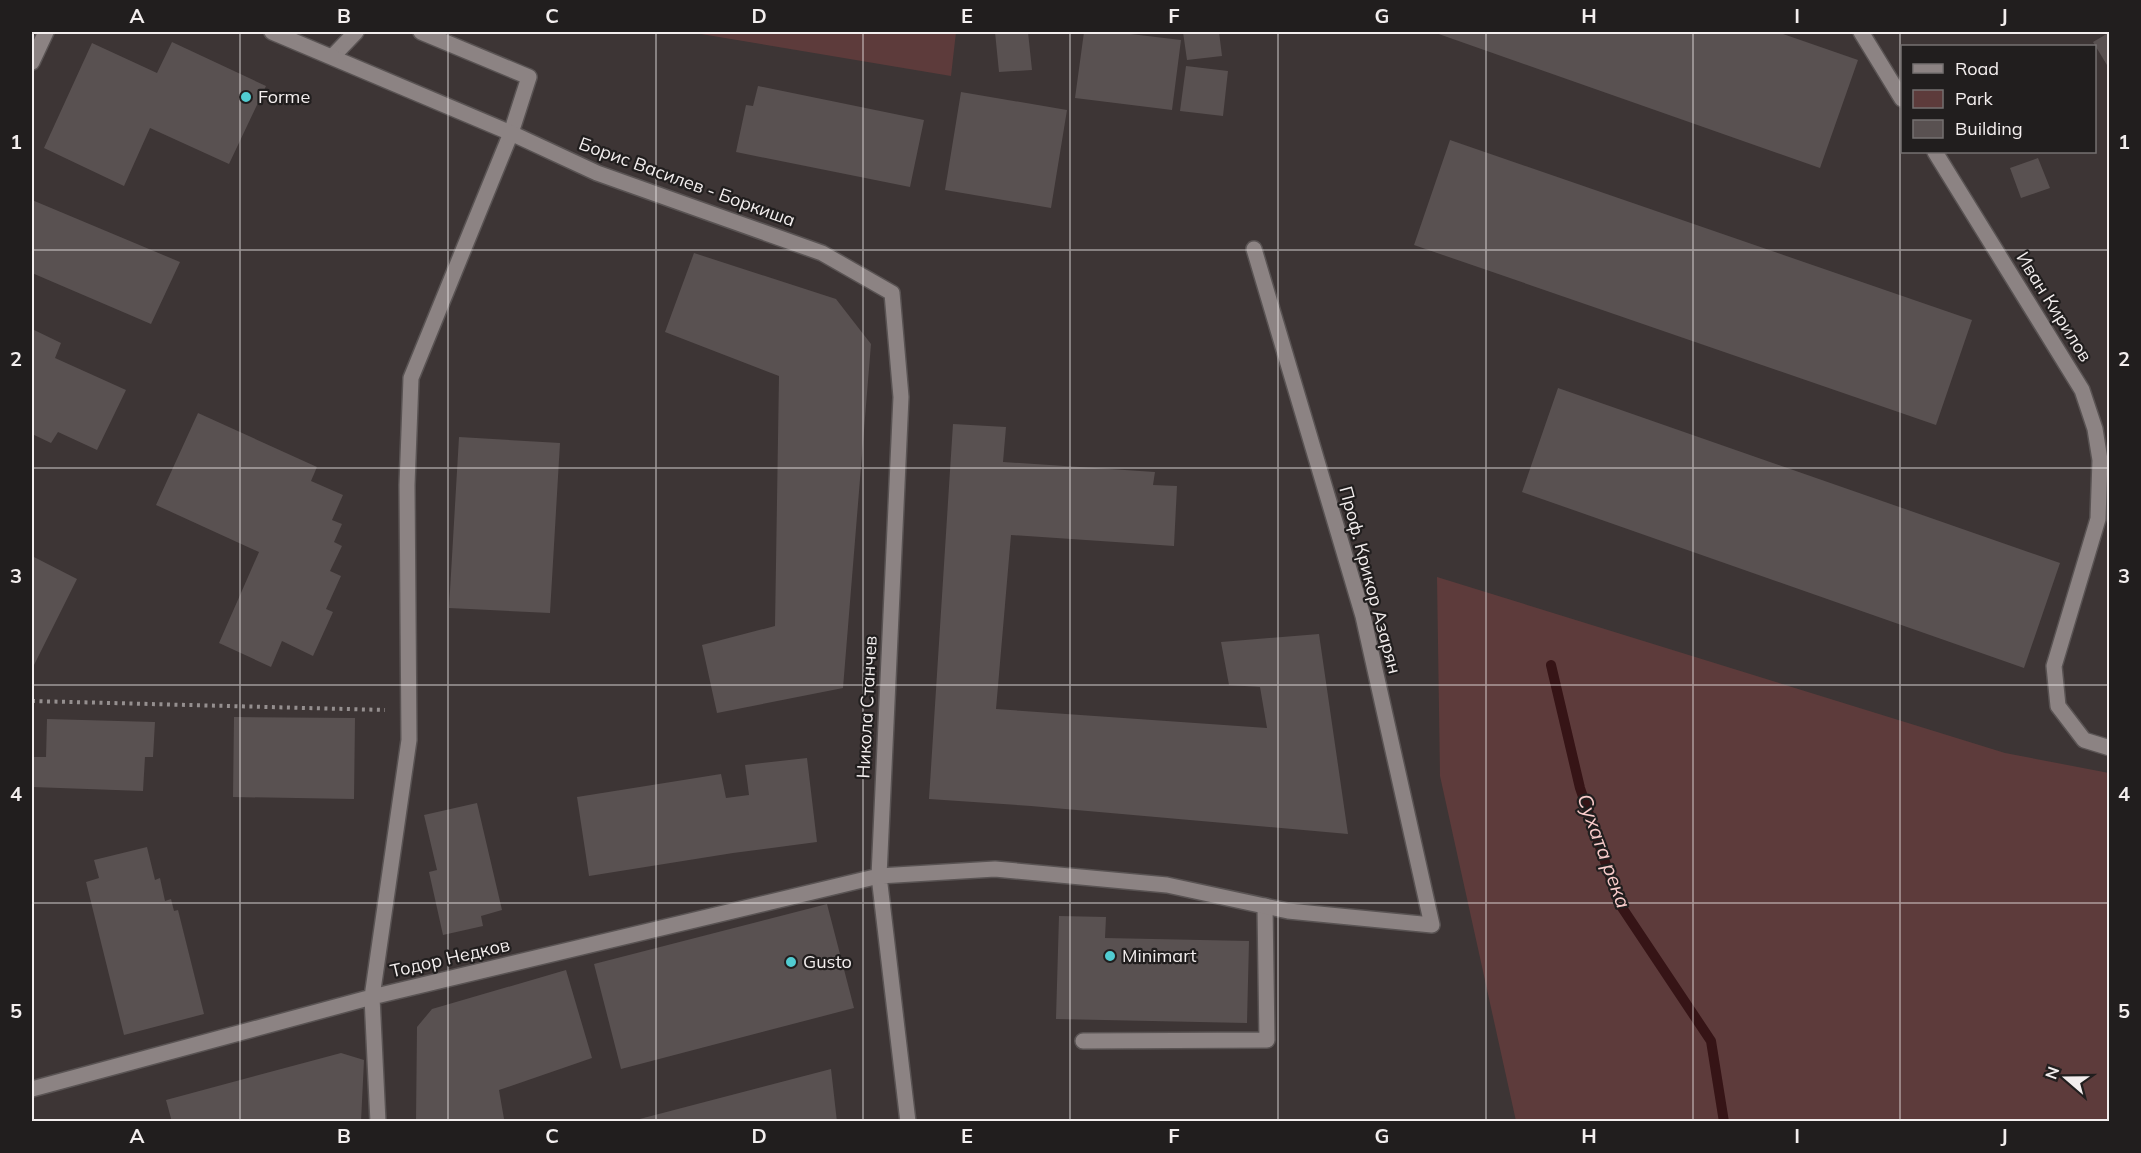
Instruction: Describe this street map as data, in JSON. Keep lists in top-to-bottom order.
{
  "streets": {
    "street": [
      "Борис Василев - Боркиша",
      "Иван Кирилов",
      "Проф. Крикор Азарян",
      "Никола Станчев",
      "Тодор Недков"
    ]
  },
  "crossings": [
    ["Борис Василев - Боркиша", "Никола Станчев"],
    ["Проф. Крикор Азарян", "Тодор Недков"],
    ["Никола Станчев", "Тодор Недков"]
  ],
  "water": ["Сухата река"],
  "places": ["Forme", "Minimart", "Gusto"],
  "legend": ["Road", "Park", "Building"],
  "north": "left",
  "grid": {
    "columns": [
      "A",
      "B",
      "C",
      "D",
      "E",
      "F",
      "G",
      "H",
      "I",
      "J"
    ],
    "rows": [
      "1",
      "2",
      "3",
      "4",
      "5"
    ]
  }
}
